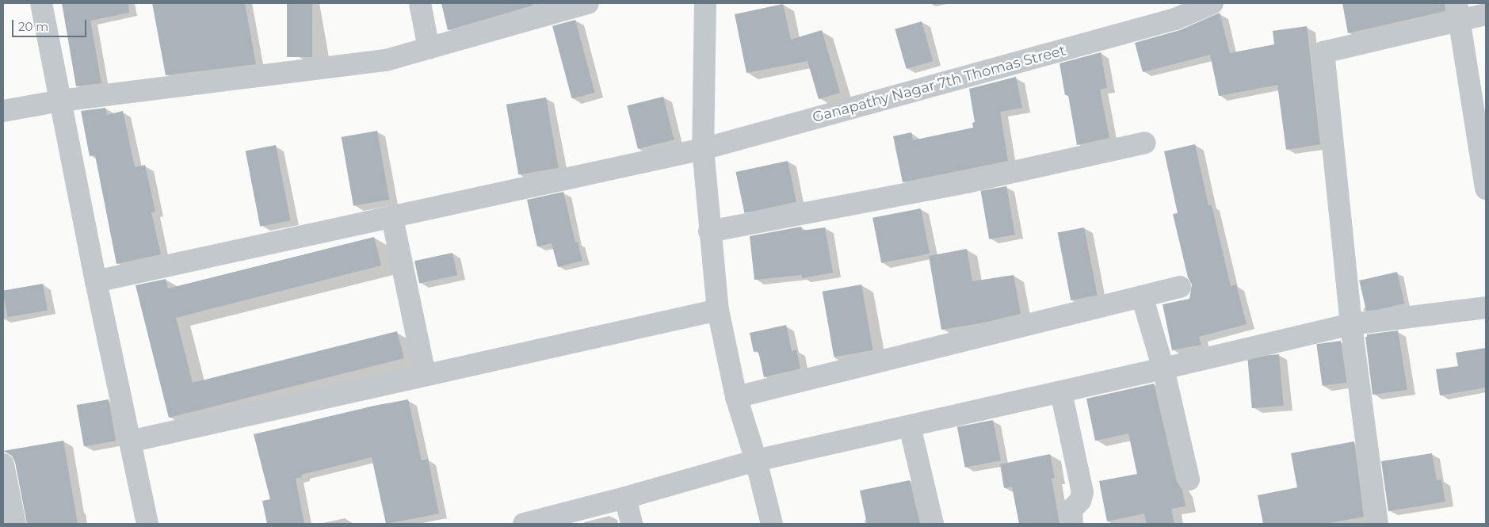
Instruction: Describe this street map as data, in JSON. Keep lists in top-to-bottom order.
{
  "streets": {
    "street": ["Ganapathy Nagar 7th Thomas Street"]
  },
  "scale_bar": "20 m"
}
